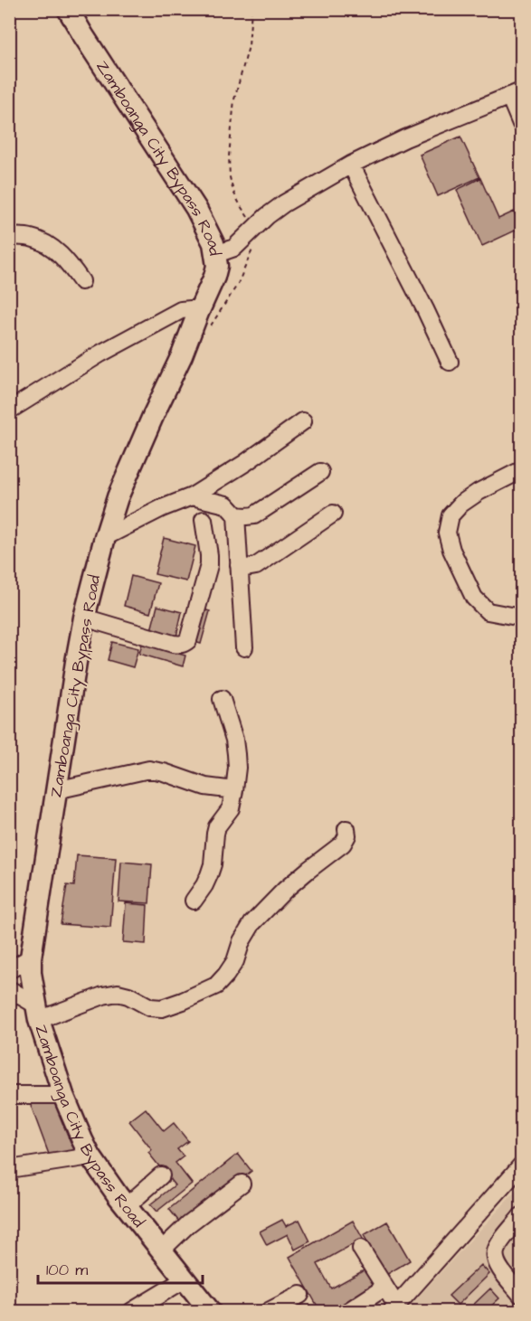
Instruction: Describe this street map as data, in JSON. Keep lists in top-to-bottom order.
{
  "streets": {
    "main road": ["Zamboanga City Bypass Road"]
  },
  "scale_bar": "100 m"
}
